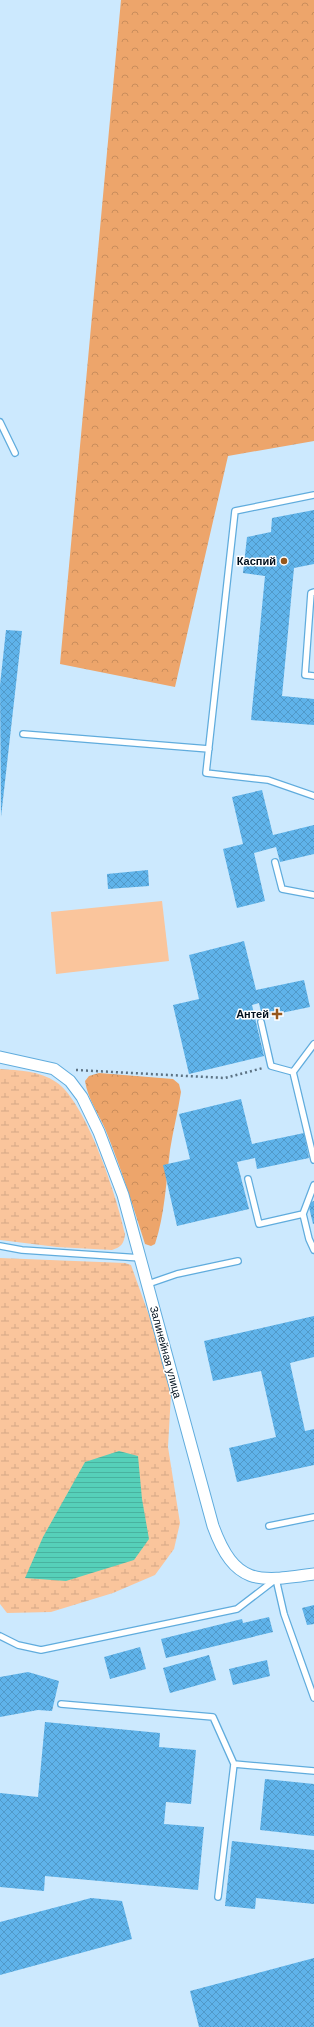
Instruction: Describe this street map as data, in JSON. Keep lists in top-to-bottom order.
{
  "streets": {
    "street": ["Залинейная улица"]
  },
  "places": {
    "other": ["Каспий"],
    "health": ["Антей"]
  }
}
